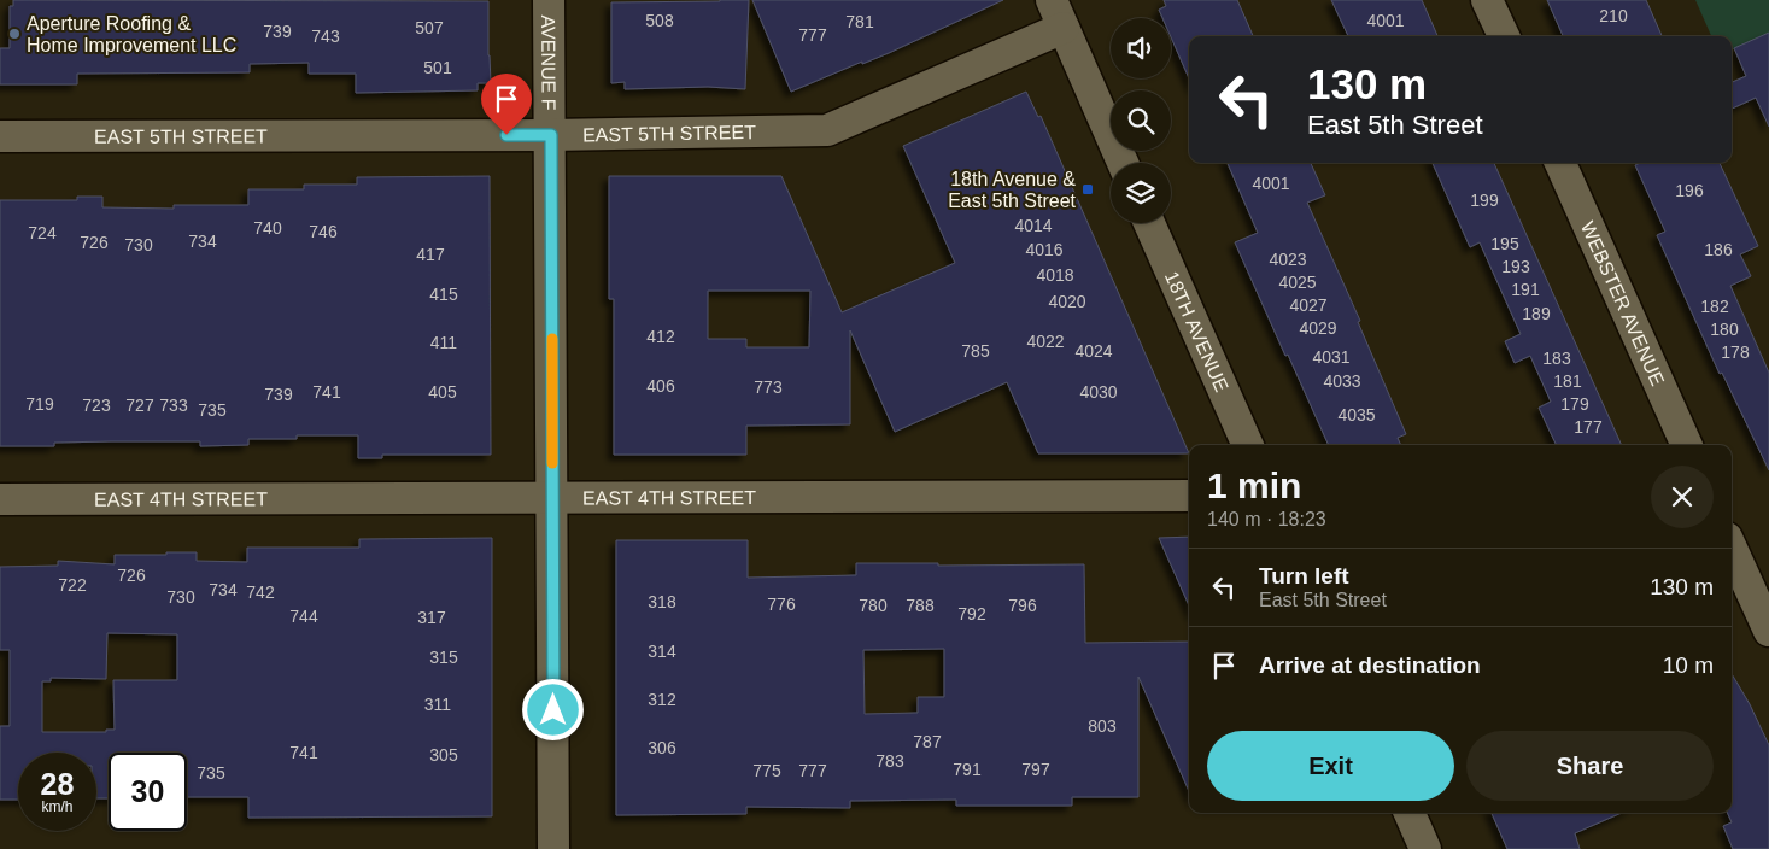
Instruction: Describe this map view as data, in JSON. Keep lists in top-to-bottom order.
{
  "streets": {
    "street": [
      "AVENUE F",
      "EAST 5TH STREET",
      "WEBSTER AVENUE",
      "18TH AVENUE",
      "EAST 4TH STREET"
    ]
  },
  "crossings": [
    ["AVENUE F", "EAST 5TH STREET"],
    ["AVENUE F", "EAST 4TH STREET"]
  ],
  "places": {
    "other": ["Aperture Roofing & Home Improvement LLC"],
    "transit": ["18th Avenue & East 5th Street"]
  },
  "house_numbers": [
    "210",
    "508",
    "4001",
    "781",
    "507",
    "739",
    "777",
    "743",
    "501",
    "4001",
    "196",
    "199",
    "4014",
    "740",
    "746",
    "724",
    "734",
    "726",
    "195",
    "730",
    "4016",
    "186",
    "417",
    "4023",
    "193",
    "4018",
    "4025",
    "191",
    "415",
    "4020",
    "4027",
    "182",
    "189",
    "4029",
    "180",
    "412",
    "4022",
    "411",
    "785",
    "4024",
    "178",
    "4031",
    "183",
    "4033",
    "181",
    "406",
    "773",
    "741",
    "405",
    "4030",
    "739",
    "719",
    "179",
    "723",
    "727",
    "733",
    "735",
    "4035",
    "177",
    "726",
    "722",
    "734",
    "742",
    "730",
    "318",
    "776",
    "780",
    "788",
    "796",
    "792",
    "744",
    "317",
    "314",
    "315",
    "312",
    "311",
    "803",
    "787",
    "306",
    "741",
    "305",
    "783",
    "791",
    "797",
    "775",
    "777",
    "735"
  ],
  "page": {
    "turn": ["130 m", "East 5th Street"],
    "heading": ["1 min", "140 m · 18:23"],
    "list": [
      {
        "name": "Turn left",
        "note": "East 5th Street",
        "value": "130 m"
      },
      {
        "name": "Arrive at destination",
        "value": "10 m"
      }
    ],
    "buttons": ["Exit", "Share"],
    "speed": "28 km/h",
    "limit": "30"
  }
}
